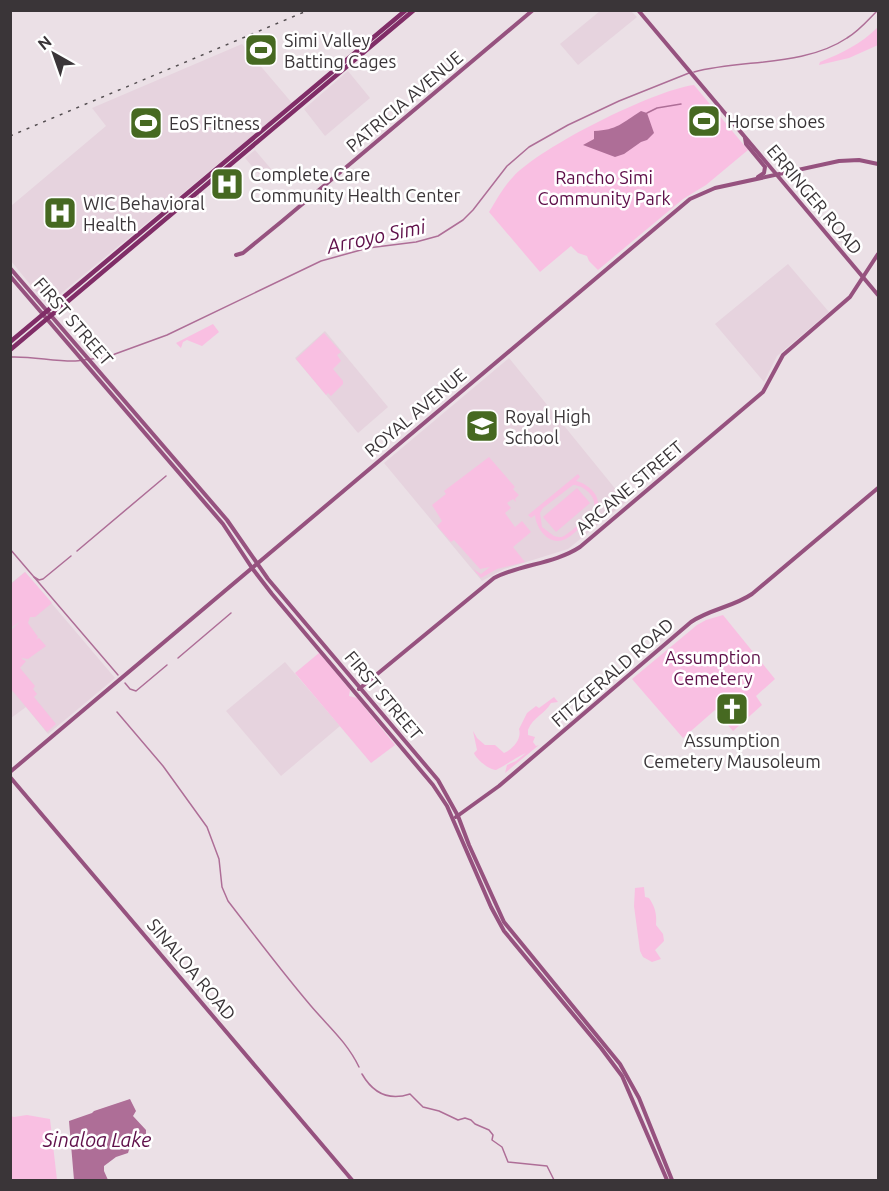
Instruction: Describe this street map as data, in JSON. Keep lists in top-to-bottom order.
{
  "streets": {
    "main road": [
      "PATRICIA AVENUE",
      "ERRINGER ROAD",
      "FIRST STREET",
      "ROYAL AVENUE",
      "ARCANE STREET",
      "FITZGERALD ROAD",
      "SINALOA ROAD"
    ]
  },
  "crossings": [
    ["ERRINGER ROAD", "ROYAL AVENUE"],
    ["ERRINGER ROAD", "ARCANE STREET"],
    ["FIRST STREET", "ROYAL AVENUE"],
    ["FIRST STREET", "ARCANE STREET"],
    ["FIRST STREET", "FITZGERALD ROAD"],
    ["ROYAL AVENUE", "SINALOA ROAD"]
  ],
  "water": ["Arroyo Simi", "Sinaloa Lake"],
  "parks": ["Rancho Simi Community Park", "Assumption Cemetery"],
  "places": {
    "sports": ["Simi Valley Batting Cages", "Horse shoes", "EoS Fitness"],
    "hospital": ["Complete Care Community Health Center", "WIC Behavioral Health"],
    "school or university": ["Royal High School"],
    "church": ["Assumption Cemetery Mausoleum"]
  },
  "north": "top left"
}
